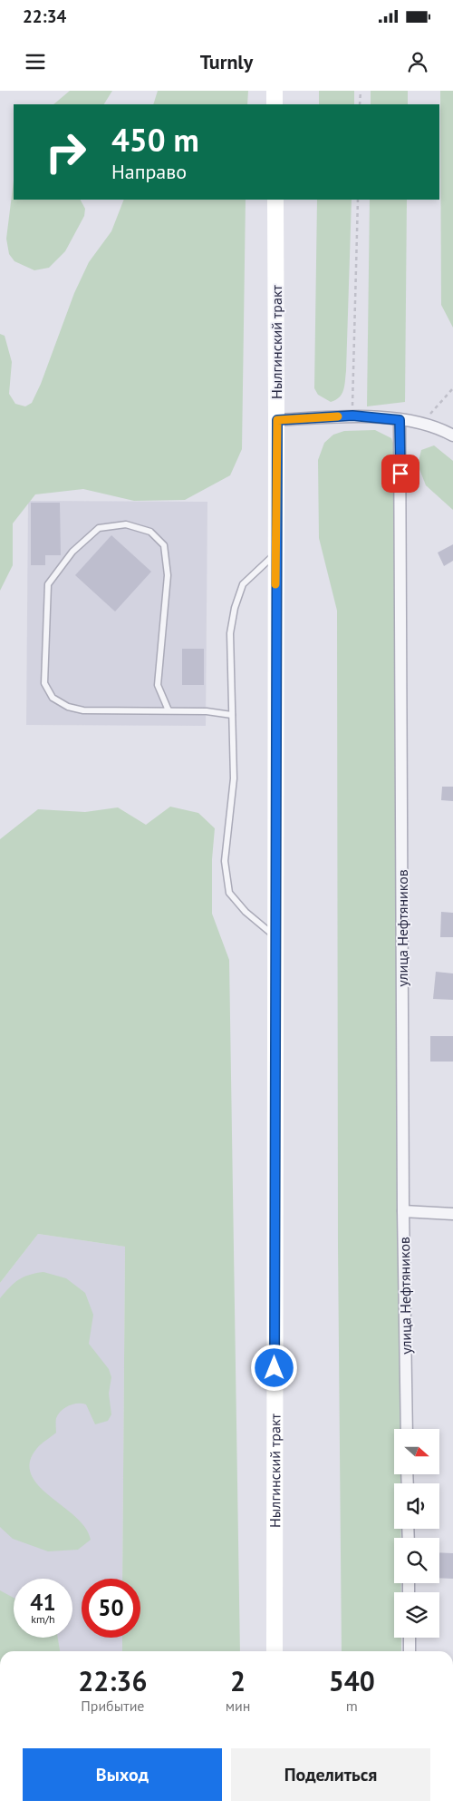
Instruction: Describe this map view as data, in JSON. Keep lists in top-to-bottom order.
{
  "streets": {
    "main road": ["Нылгинский тракт"],
    "street": ["улица Нефтяников"]
  },
  "north": "right",
  "page": {
    "status": "22:34",
    "header": "Turnly",
    "turn": ["450 m", "Направо"],
    "speed": "41 km/h",
    "limit": "50",
    "eta": [
      "22:36",
      "Прибытие",
      "2",
      "мин",
      "540",
      "m"
    ],
    "buttons": ["Выход", "Поделиться"]
  }
}
